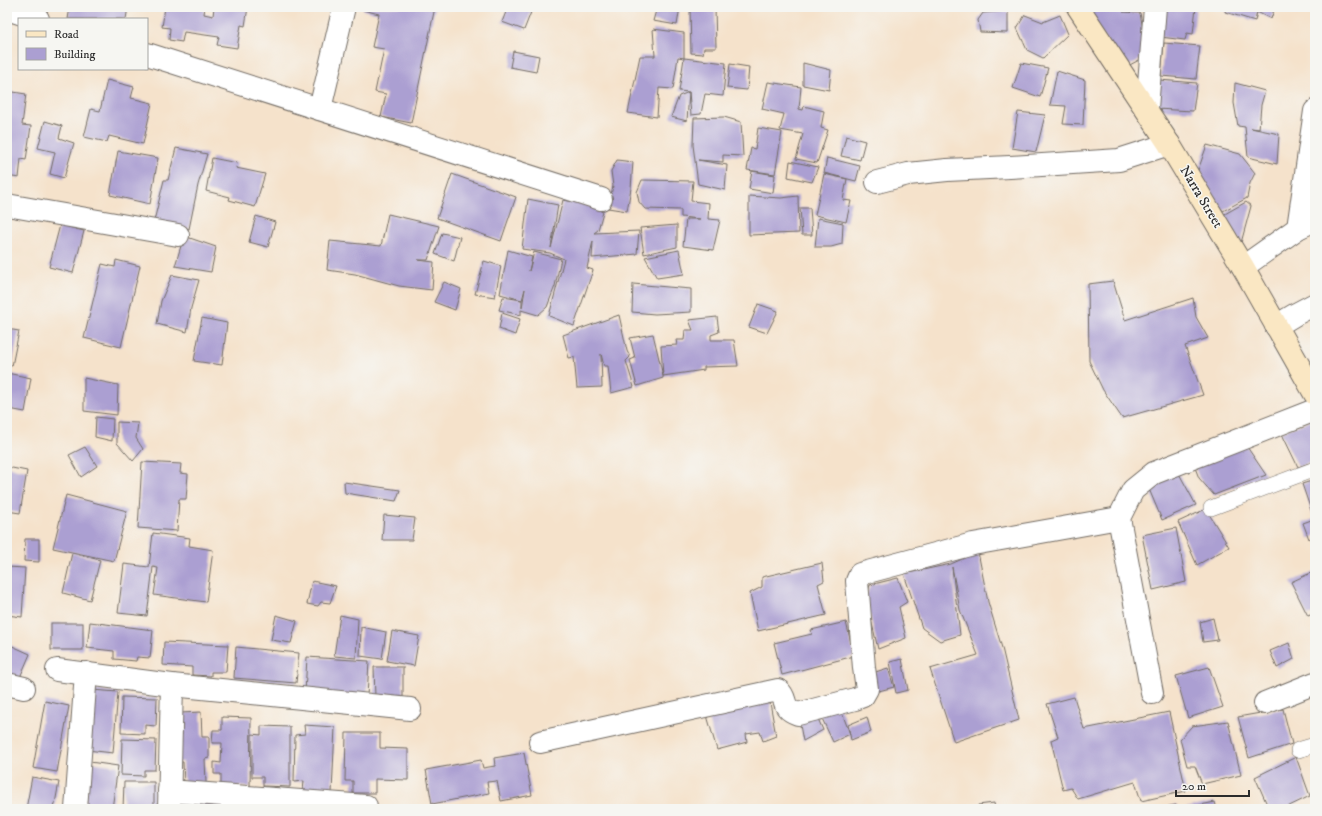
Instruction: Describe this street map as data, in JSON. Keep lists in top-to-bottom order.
{
  "streets": {
    "street": ["Narra Street"]
  },
  "legend": ["Road", "Building"],
  "scale_bar": "20 m"
}
